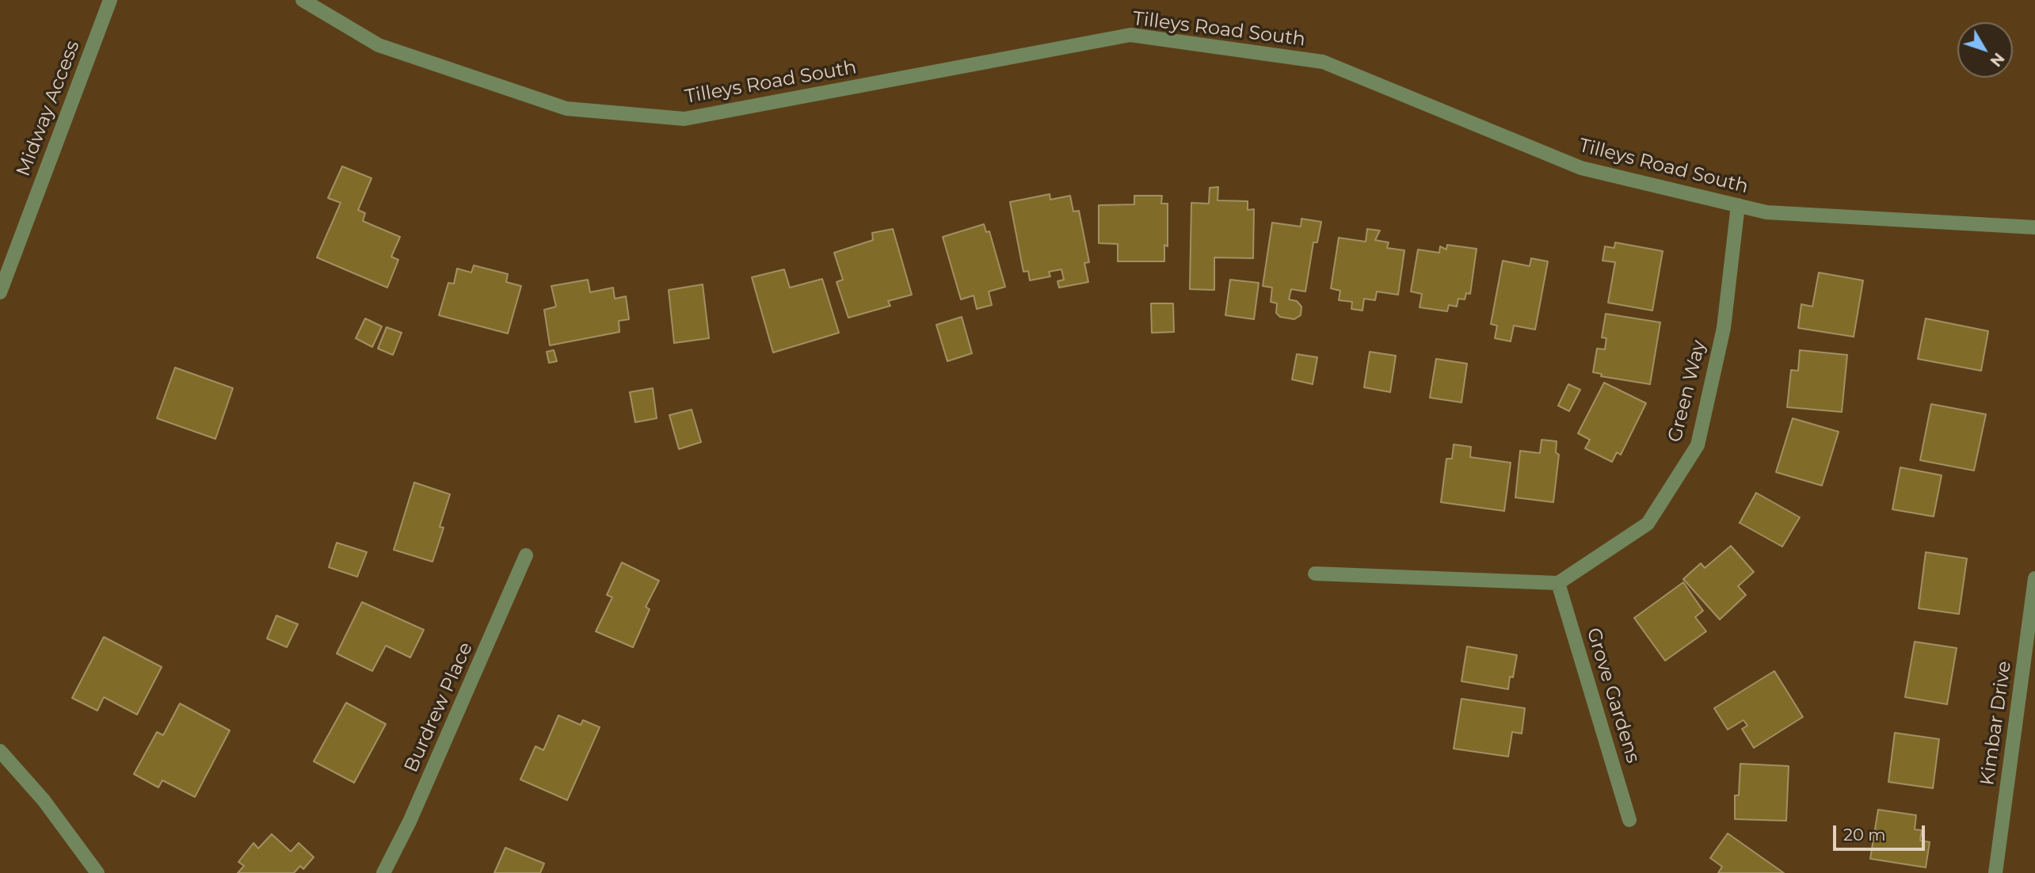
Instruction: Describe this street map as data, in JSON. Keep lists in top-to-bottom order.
{
  "streets": {
    "street": [
      "Tilleys Road South",
      "Midway Access",
      "Green Way",
      "Grove Gardens",
      "Burdrew Place",
      "Kimbar Drive"
    ]
  },
  "crossings": [
    ["Tilleys Road South", "Green Way"],
    ["Green Way", "Grove Gardens"]
  ],
  "scale_bar": "20 m",
  "north": "bottom right"
}
